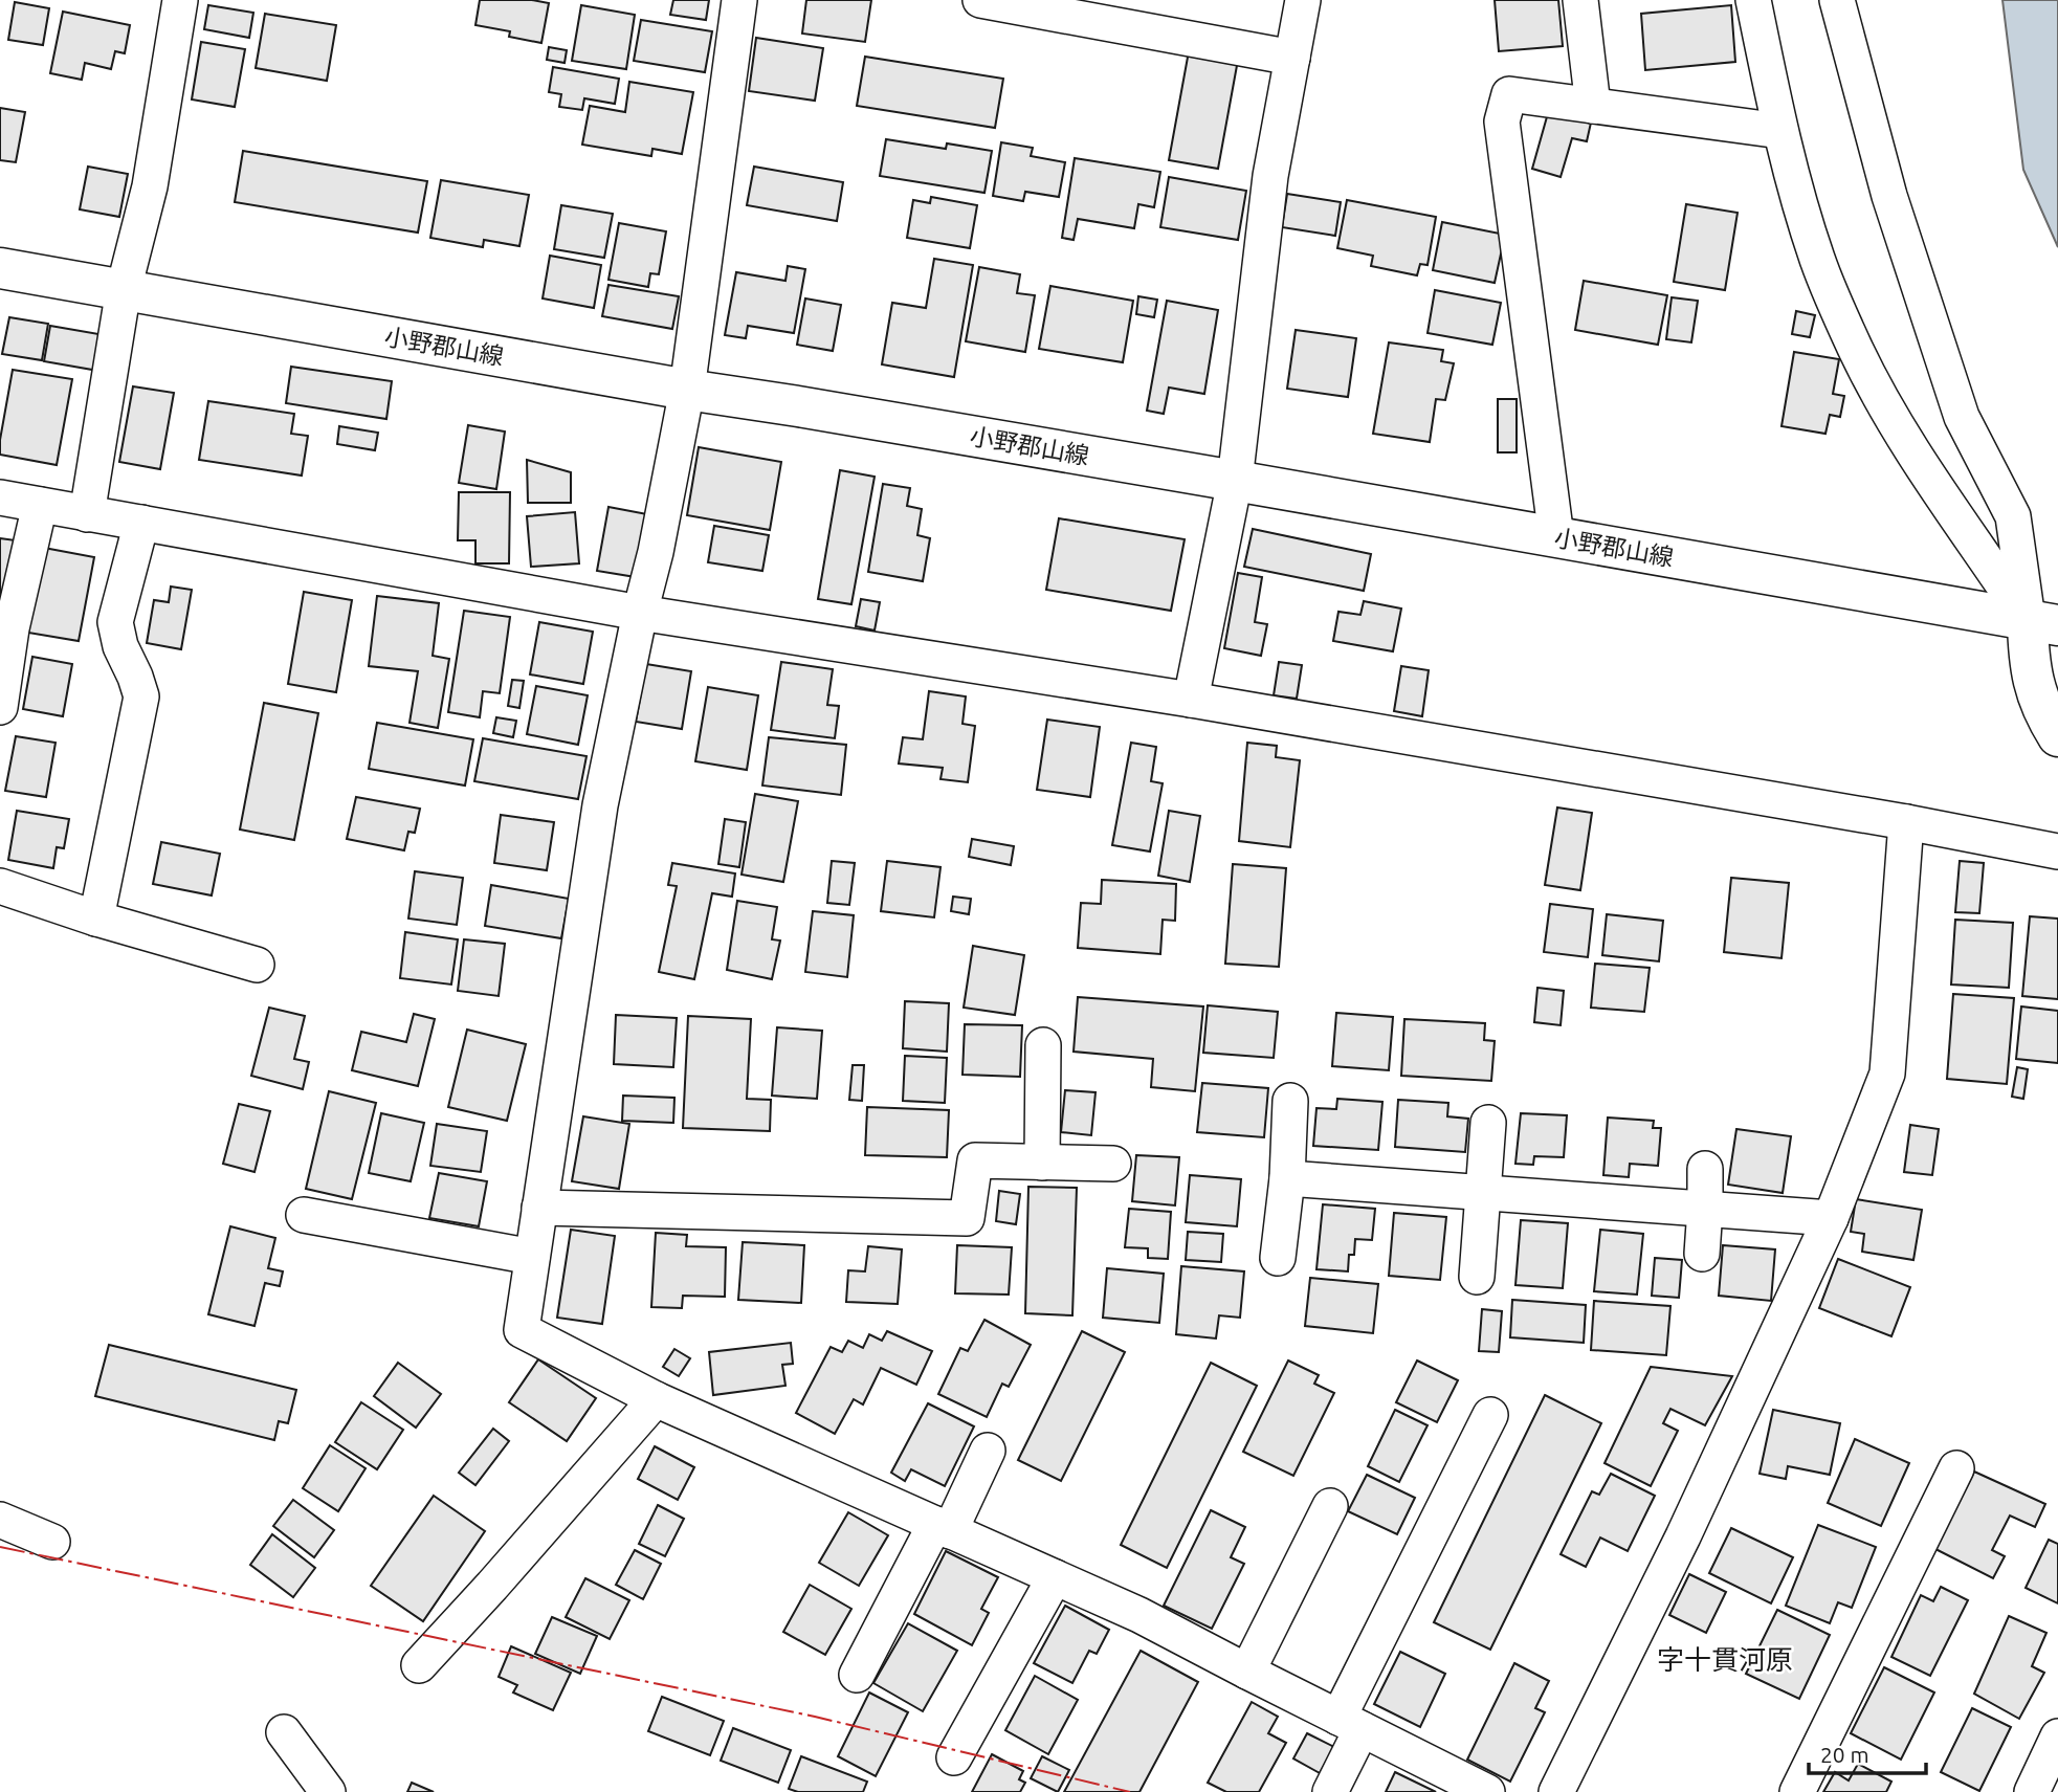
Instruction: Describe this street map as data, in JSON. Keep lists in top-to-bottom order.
{
  "streets": {
    "main road": ["小野郡山線"]
  },
  "districts": ["字十貫河原"],
  "scale_bar": "20 m"
}
